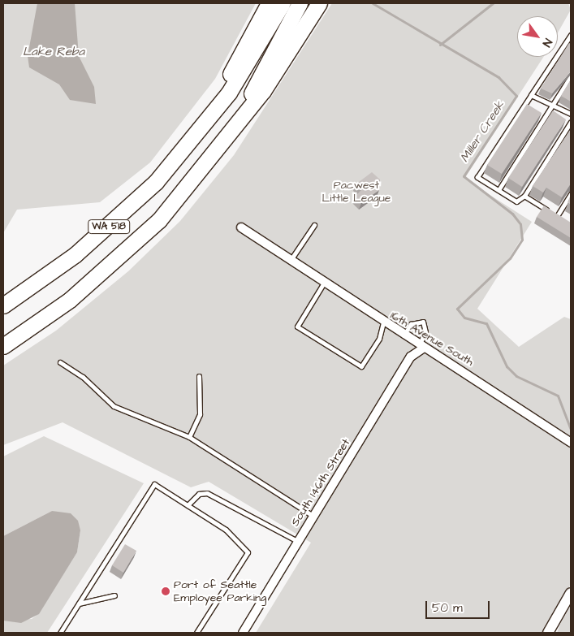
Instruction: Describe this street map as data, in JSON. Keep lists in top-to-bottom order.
{
  "streets": {
    "highway": ["WA 518"],
    "street": ["16th Avenue South", "South 146th Street"]
  },
  "crossings": [
    ["16th Avenue South", "South 146th Street"]
  ],
  "water": ["Lake Reba", "Miller Creek"],
  "parks": ["Pacwest Little League"],
  "places": ["Port of Seattle Employee Parking"],
  "scale_bar": "50 m",
  "north": "bottom right"
}
